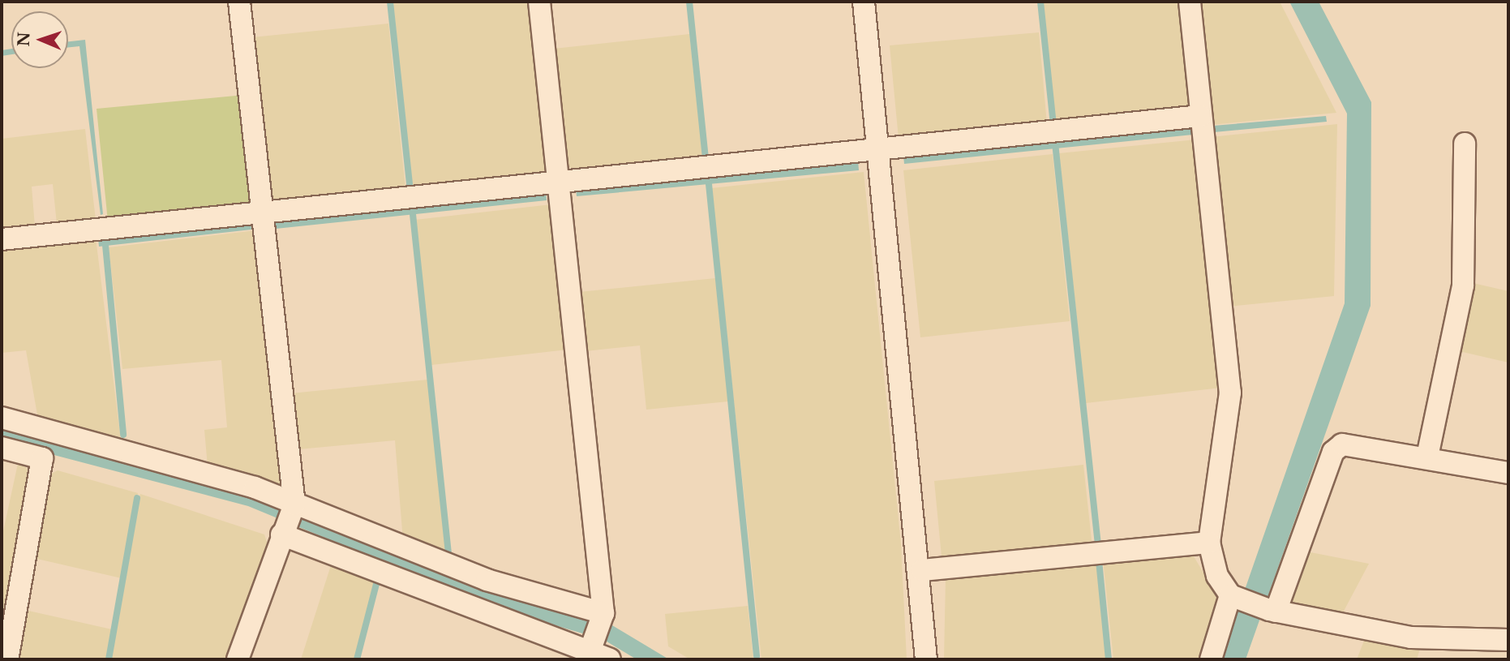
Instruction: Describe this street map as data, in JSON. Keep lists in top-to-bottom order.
{
  "north": "left"
}
